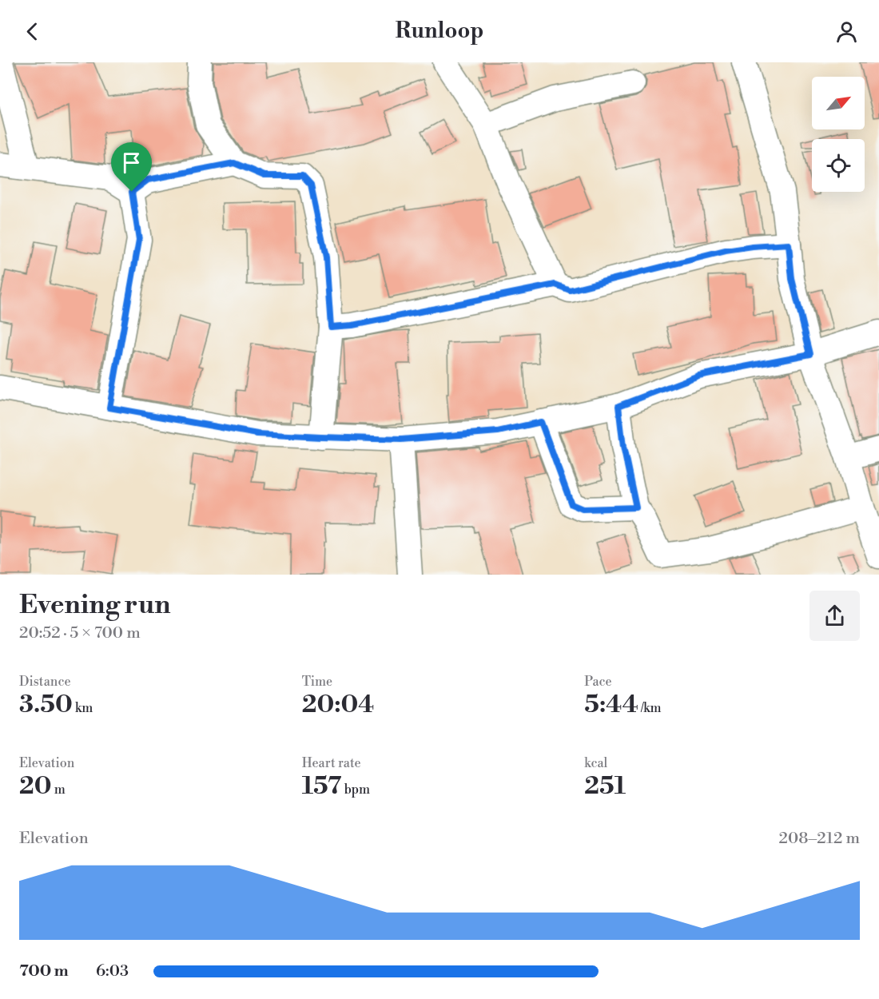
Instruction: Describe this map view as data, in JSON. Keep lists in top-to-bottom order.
{
  "north": "top right",
  "page": {
    "header": "Runloop",
    "heading": ["Evening run", "20:52 · 5 × 700 m"],
    "stats": [
      ["Distance", "3.50 km"],
      ["Time", "20:04"],
      ["Pace", "5:44 /km"],
      ["Elevation", "20 m"],
      ["Heart rate", "157 bpm"],
      ["kcal", "251"]
    ],
    "chart": ["Elevation", "208–212 m"],
    "list": [
      {
        "name": "700 m",
        "note": "6:03"
      }
    ]
  }
}
